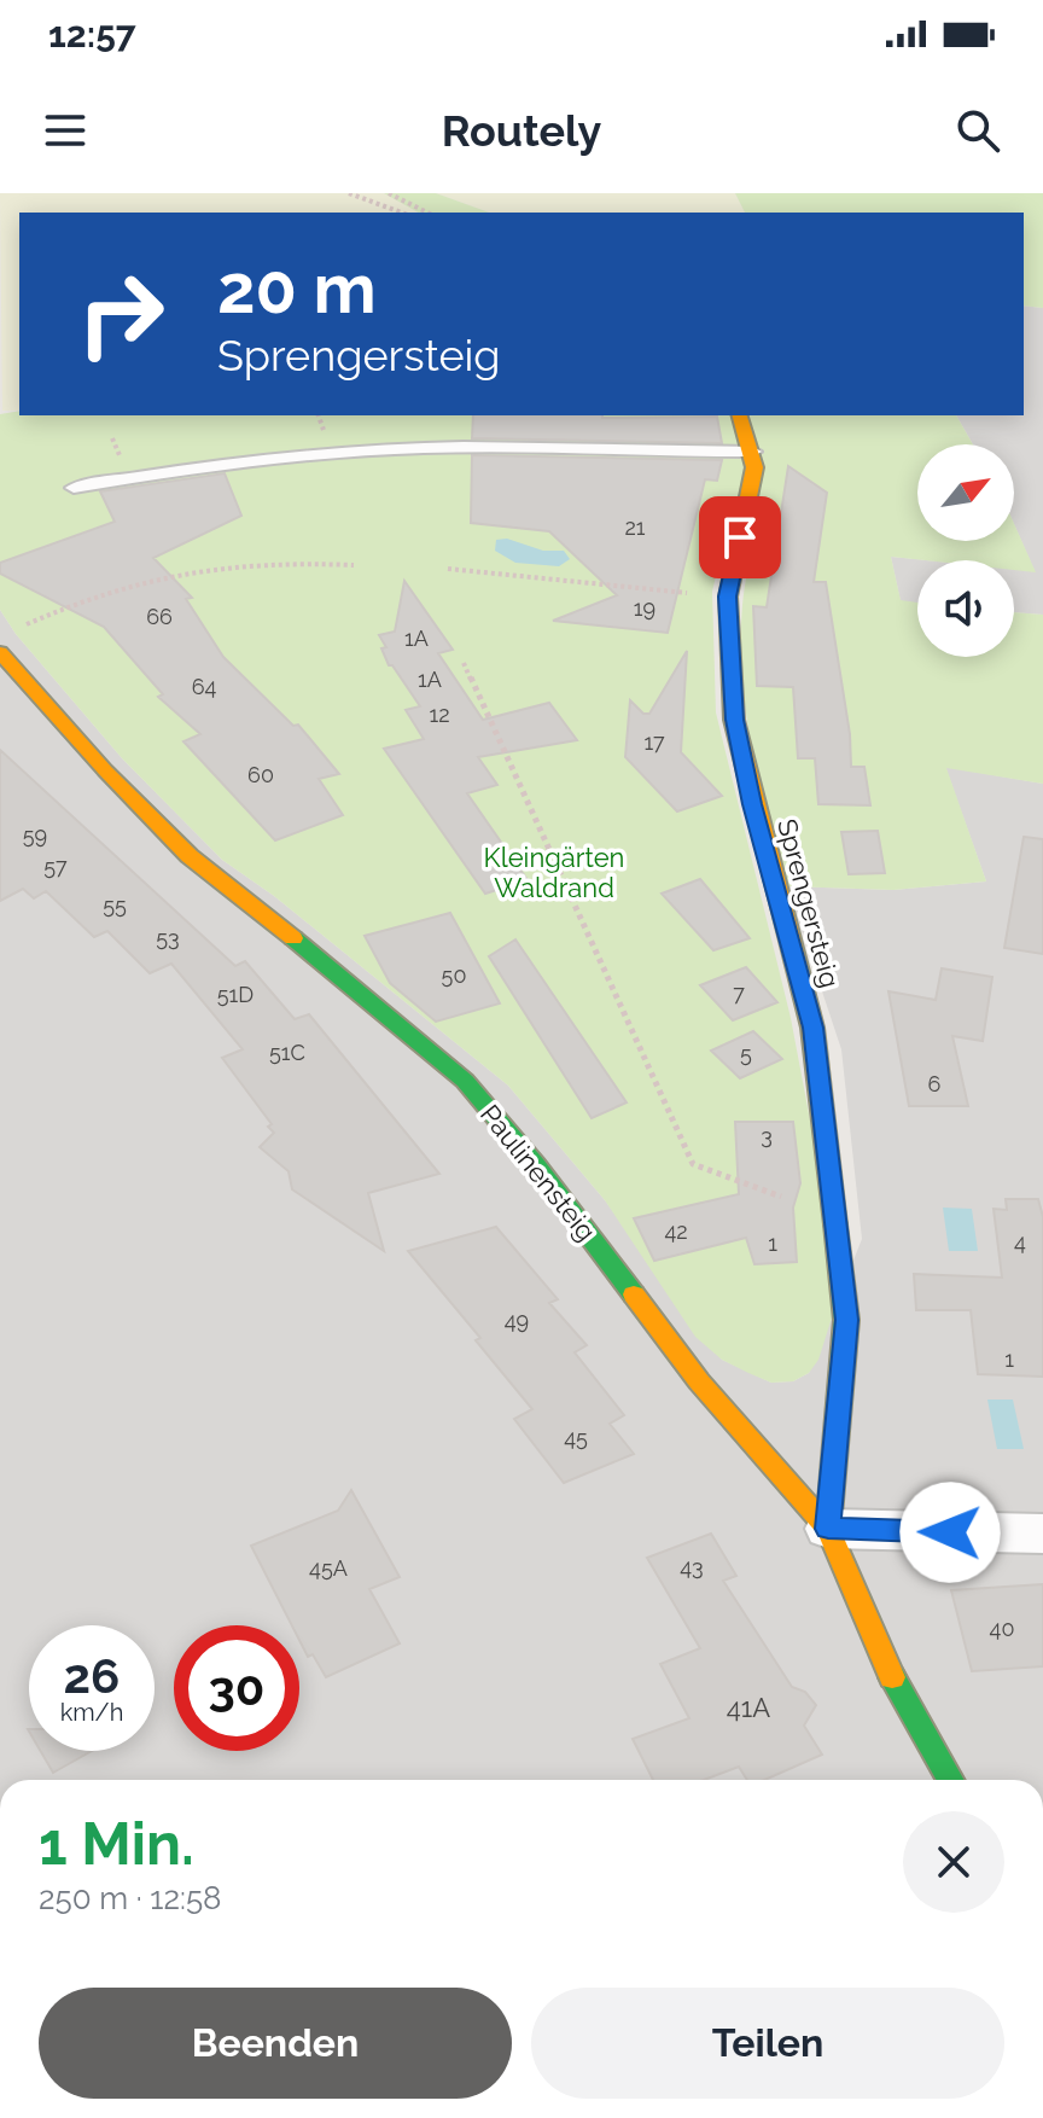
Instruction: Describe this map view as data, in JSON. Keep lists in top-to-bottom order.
{
  "streets": {
    "street": ["Sprengersteig", "Paulinensteig"]
  },
  "crossings": [
    ["Sprengersteig", "Paulinensteig"]
  ],
  "parks": ["Kleingärten Waldrand"],
  "house_numbers": [
    "21",
    "19",
    "66",
    "1A",
    "1A",
    "64",
    "12",
    "17",
    "60",
    "59",
    "57",
    "55",
    "53",
    "50",
    "7",
    "51D",
    "51C",
    "5",
    "6",
    "3",
    "42",
    "4",
    "1",
    "49",
    "1",
    "45",
    "43",
    "45A",
    "40",
    "41A"
  ],
  "north": "top right",
  "page": {
    "status": "12:57",
    "header": "Routely",
    "turn": ["20 m", "Sprengersteig"],
    "speed": "26 km/h",
    "limit": "30",
    "heading": ["1 Min.", "250 m · 12:58"],
    "buttons": ["Beenden", "Teilen"]
  }
}
